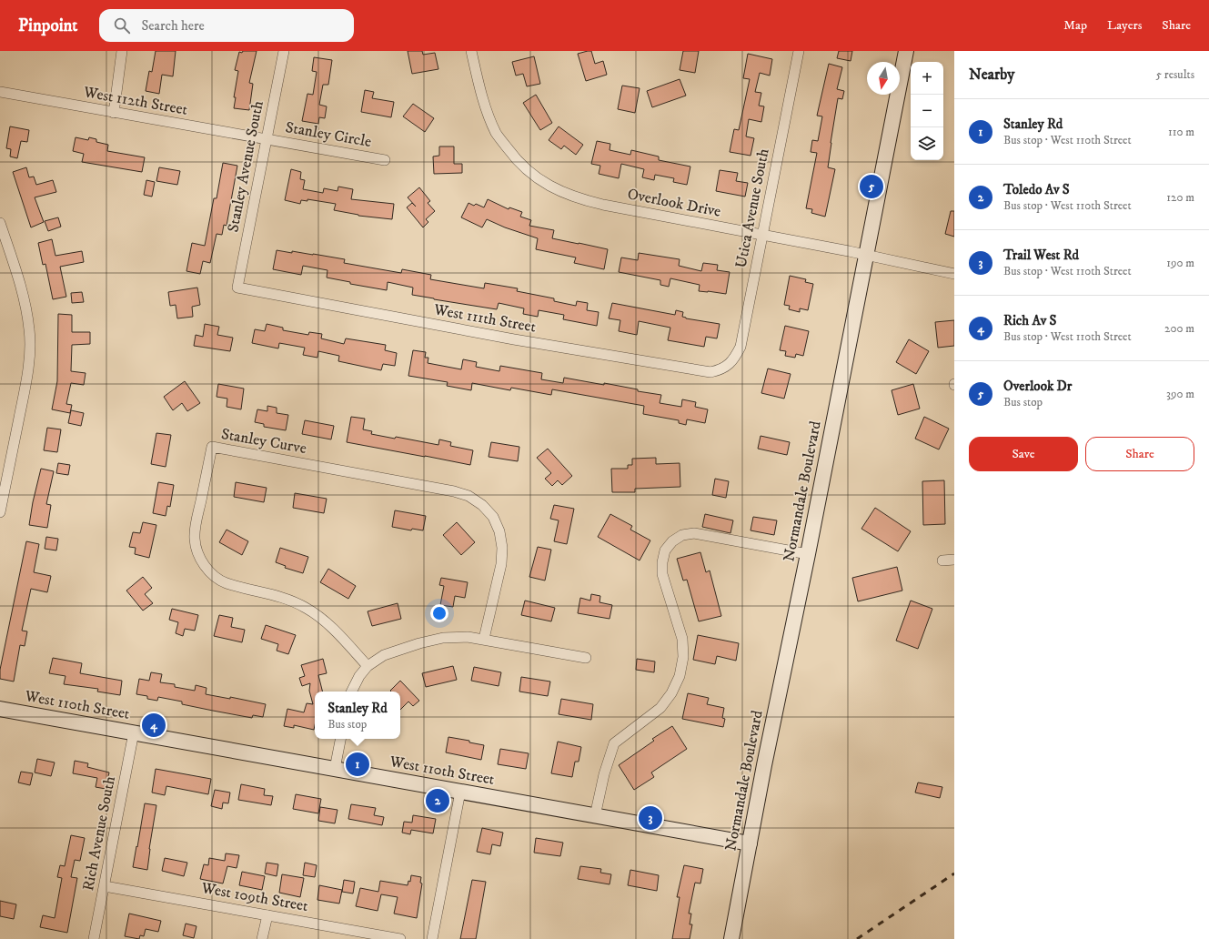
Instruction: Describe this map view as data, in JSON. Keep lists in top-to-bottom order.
{
  "streets": {
    "street": [
      "West 112th Street",
      "Stanley Circle",
      "Stanley Avenue South",
      "Overlook Drive",
      "Utica Avenue South",
      "West 111th Street",
      "Stanley Curve",
      "Normandale Boulevard",
      "West 110th Street",
      "Rich Avenue South",
      "West 109th Street"
    ]
  },
  "crossings": [
    ["West 112th Street", "Stanley Circle"],
    ["West 112th Street", "Stanley Avenue South"],
    ["Stanley Circle", "Stanley Avenue South"],
    ["Stanley Avenue South", "West 111th Street"],
    ["Overlook Drive", "Utica Avenue South"],
    ["Overlook Drive", "Normandale Boulevard"],
    ["Utica Avenue South", "West 111th Street"],
    ["Normandale Boulevard", "West 110th Street"],
    ["West 110th Street", "Rich Avenue South"],
    ["Rich Avenue South", "West 109th Street"]
  ],
  "north": "bottom",
  "page": {
    "header": "Pinpoint",
    "search": "Search here",
    "nav": ["Map", "Layers", "Share"],
    "heading": ["Nearby", "5 results"],
    "map_buttons": ["+", "−"],
    "list": [
      {
        "mark": "1",
        "name": "Stanley Rd",
        "note": "Bus stop · West 110th Street",
        "value": "110 m"
      },
      {
        "mark": "2",
        "name": "Toledo Av S",
        "note": "Bus stop · West 110th Street",
        "value": "120 m"
      },
      {
        "mark": "3",
        "name": "Trail West Rd",
        "note": "Bus stop · West 110th Street",
        "value": "190 m"
      },
      {
        "mark": "4",
        "name": "Rich Av S",
        "note": "Bus stop · West 110th Street",
        "value": "200 m"
      },
      {
        "mark": "5",
        "name": "Overlook Dr",
        "note": "Bus stop",
        "value": "390 m"
      }
    ],
    "pins": [
      "5",
      "4",
      "1",
      "2",
      "3"
    ],
    "buttons": ["Save", "Share"],
    "popup": ["Stanley Rd", "Bus stop"]
  }
}
